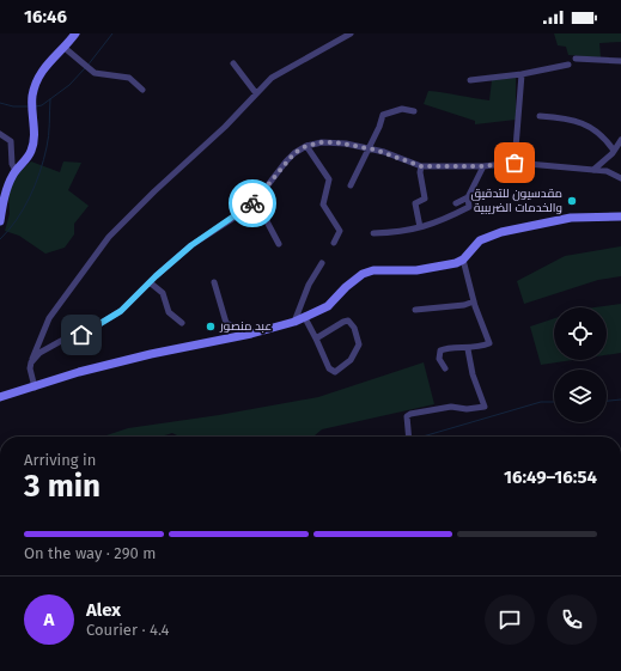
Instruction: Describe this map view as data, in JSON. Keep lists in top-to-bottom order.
{
  "places": ["مقدسيون للتدقيق والخدمات الضريبية", "عبد منصور"],
  "page": {
    "status": "16:46",
    "heading": ["3 min", "Arriving in", "16:49–16:54"],
    "panel": ["Alex", "Courier · 4.4"],
    "bar": "On the way · 290 m",
    "round": "A"
  }
}
